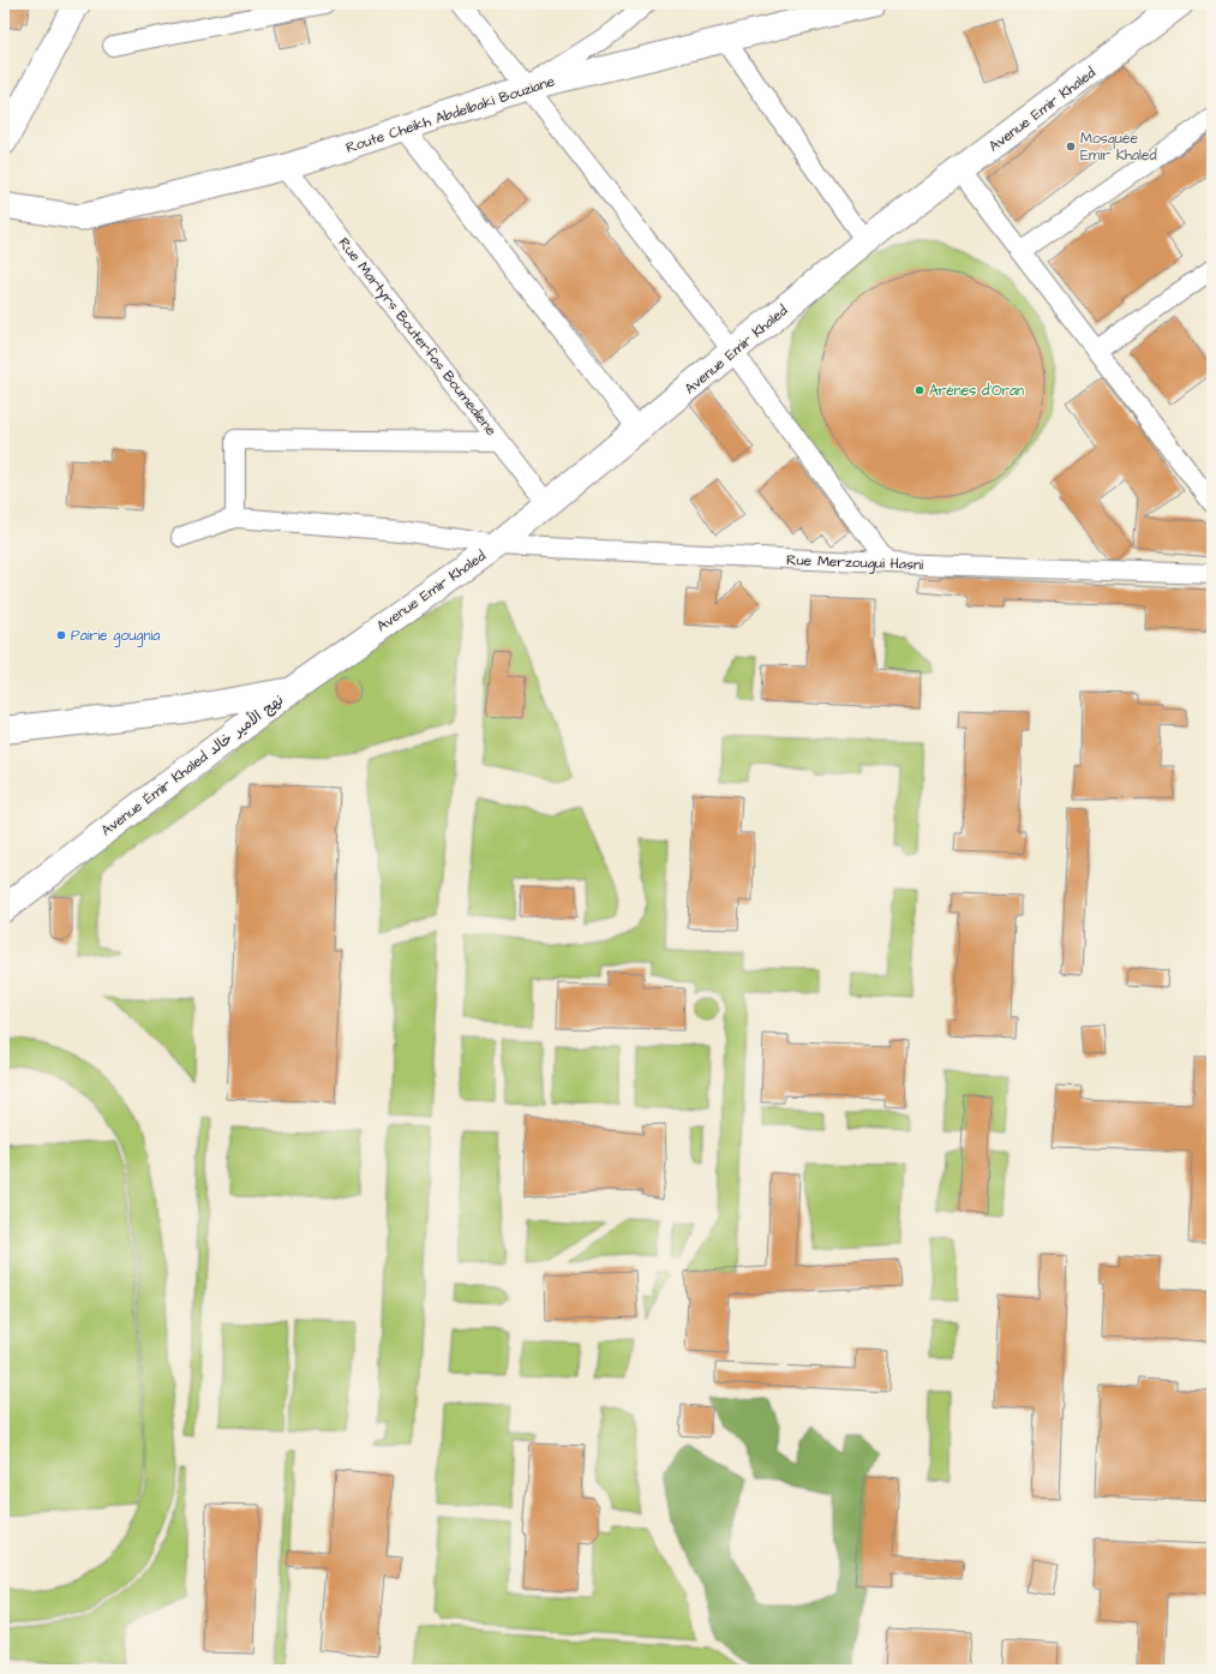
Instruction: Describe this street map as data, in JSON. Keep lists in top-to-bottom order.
{
  "streets": {
    "main road": ["Avenue Emir Khaled", "Avenue Émir Khaled نهج الأمير خالد"],
    "street": ["Route Cheikh Abdelbaki Bouziane", "Rue Martyrs Bouterfas Boumediene", "Rue Merzougui Hasni"]
  },
  "crossings": [
    ["Avenue Emir Khaled", "Rue Martyrs Bouterfas Boumediene"],
    ["Avenue Emir Khaled", "Rue Merzougui Hasni"],
    ["Avenue Emir Khaled", "Avenue Émir Khaled نهج الأمير خالد"],
    ["Route Cheikh Abdelbaki Bouziane", "Rue Martyrs Bouterfas Boumediene"]
  ],
  "places": ["Mosquée Emir Khaled", "Arènes d'Oran", "Pairie gougnia"]
}
